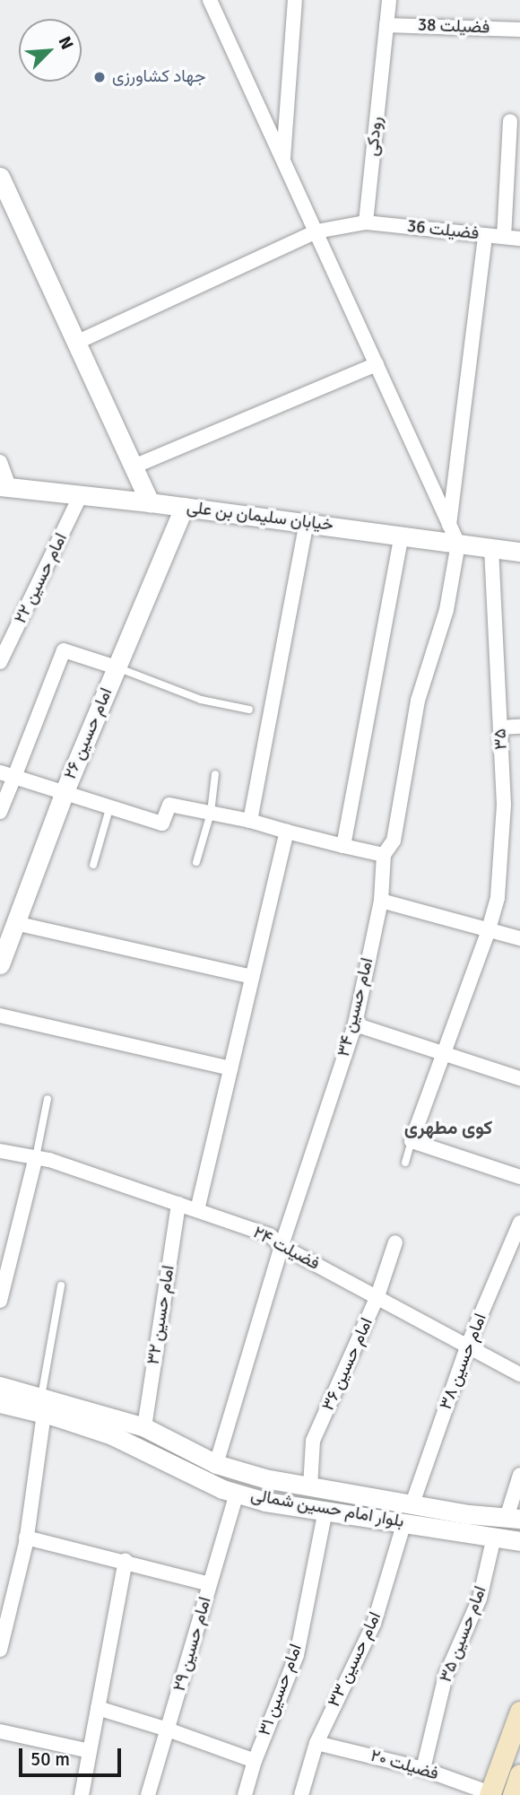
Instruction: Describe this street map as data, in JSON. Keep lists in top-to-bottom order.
{
  "streets": {
    "street": [
      "فضیلت 38",
      "رودکی",
      "فضیلت 36",
      "خیابان سلیمان بن علی",
      "امام حسین ۲۲",
      "امام حسین ۲۶",
      "۳۵",
      "امام حسین ۳۴",
      "فضیلت ۲۴",
      "امام حسین ۳۲",
      "امام حسین ۳۸",
      "امام حسین ۳۶",
      "بلوار امام حسین شمالی",
      "امام حسین ۳۵",
      "امام حسین ۲۹",
      "امام حسین ۳۳",
      "امام حسین ۳۱",
      "فضیلت ۲۰"
    ]
  },
  "crossings": [
    ["فضیلت 38", "رودکی"],
    ["رودکی", "فضیلت 36"],
    ["خیابان سلیمان بن علی", "امام حسین ۲۲"],
    ["خیابان سلیمان بن علی", "امام حسین ۲۶"],
    ["خیابان سلیمان بن علی", "۳۵"],
    ["خیابان سلیمان بن علی", "امام حسین ۳۴"],
    ["امام حسین ۳۴", "فضیلت ۲۴"],
    ["امام حسین ۳۴", "بلوار امام حسین شمالی"],
    ["فضیلت ۲۴", "امام حسین ۳۲"],
    ["فضیلت ۲۴", "امام حسین ۳۸"],
    ["فضیلت ۲۴", "امام حسین ۳۶"],
    ["امام حسین ۳۲", "بلوار امام حسین شمالی"],
    ["امام حسین ۳۸", "بلوار امام حسین شمالی"],
    ["امام حسین ۳۶", "بلوار امام حسین شمالی"],
    ["بلوار امام حسین شمالی", "امام حسین ۳۵"],
    ["بلوار امام حسین شمالی", "امام حسین ۲۹"],
    ["بلوار امام حسین شمالی", "امام حسین ۳۳"],
    ["بلوار امام حسین شمالی", "امام حسین ۳۱"],
    ["امام حسین ۳۵", "فضیلت ۲۰"],
    ["امام حسین ۳۳", "فضیلت ۲۰"]
  ],
  "districts": ["کوی مطهری"],
  "places": ["جهاد کشاورزی"],
  "scale_bar": "50 m",
  "north": "top right"
}
